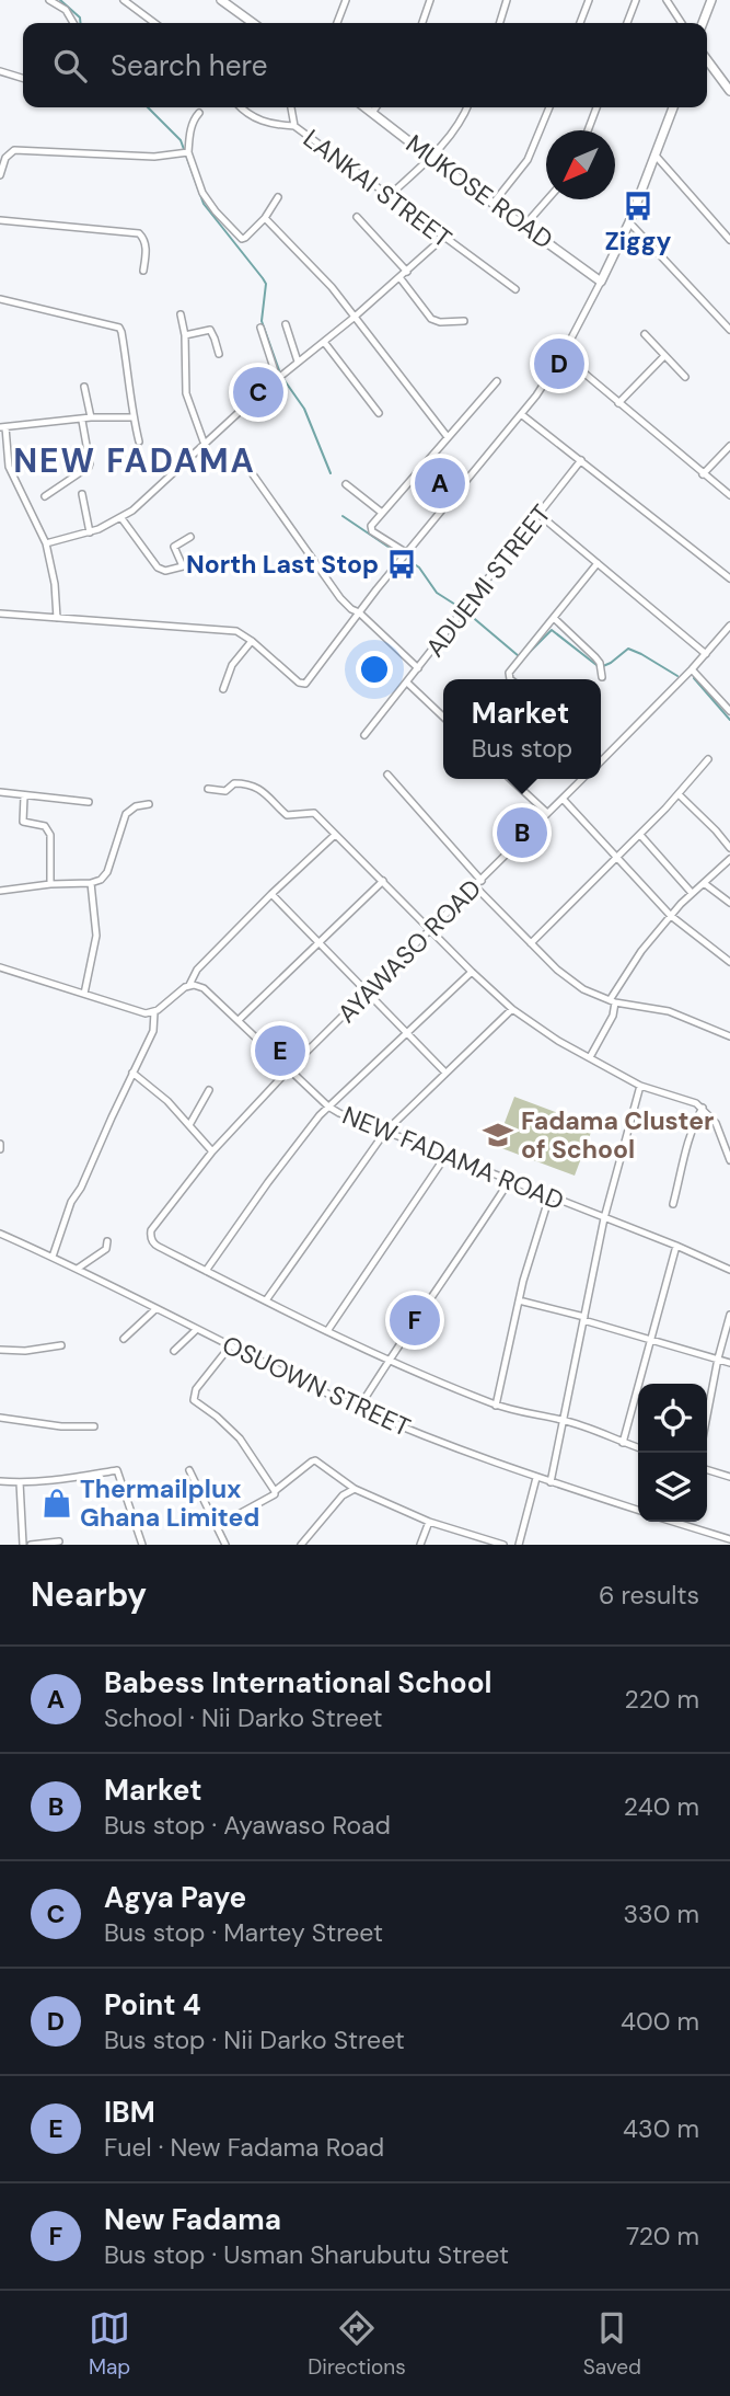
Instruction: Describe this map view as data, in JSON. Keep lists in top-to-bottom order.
{
  "streets": {
    "street": [
      "LANKAI STREET",
      "MUKOSE ROAD",
      "ADUEMI STREET",
      "AYAWASO ROAD",
      "NEW FADAMA ROAD",
      "OSUOWN STREET"
    ]
  },
  "crossings": [
    ["AYAWASO ROAD", "NEW FADAMA ROAD"]
  ],
  "districts": ["NEW FADAMA"],
  "places": {
    "bus stop": ["Ziggy", "North Last Stop"],
    "school or university": ["Fadama Cluster of School"],
    "shop": ["Thermailplux Ghana Limited"]
  },
  "north": "bottom left",
  "page": {
    "search": "Search here",
    "pins": [
      "D",
      "C",
      "A",
      "B",
      "E",
      "F"
    ],
    "popup": ["Market", "Bus stop"],
    "heading": ["Nearby", "6 results"],
    "list": [
      {
        "mark": "A",
        "name": "Babess International School",
        "note": "School · Nii Darko Street",
        "value": "220 m"
      },
      {
        "mark": "B",
        "name": "Market",
        "note": "Bus stop · Ayawaso Road",
        "value": "240 m"
      },
      {
        "mark": "C",
        "name": "Agya Paye",
        "note": "Bus stop · Martey Street",
        "value": "330 m"
      },
      {
        "mark": "D",
        "name": "Point 4",
        "note": "Bus stop · Nii Darko Street",
        "value": "400 m"
      },
      {
        "mark": "E",
        "name": "IBM",
        "note": "Fuel · New Fadama Road",
        "value": "430 m"
      },
      {
        "mark": "F",
        "name": "New Fadama",
        "note": "Bus stop · Usman Sharubutu Street",
        "value": "720 m"
      }
    ],
    "nav": ["Map", "Directions", "Saved"]
  }
}
